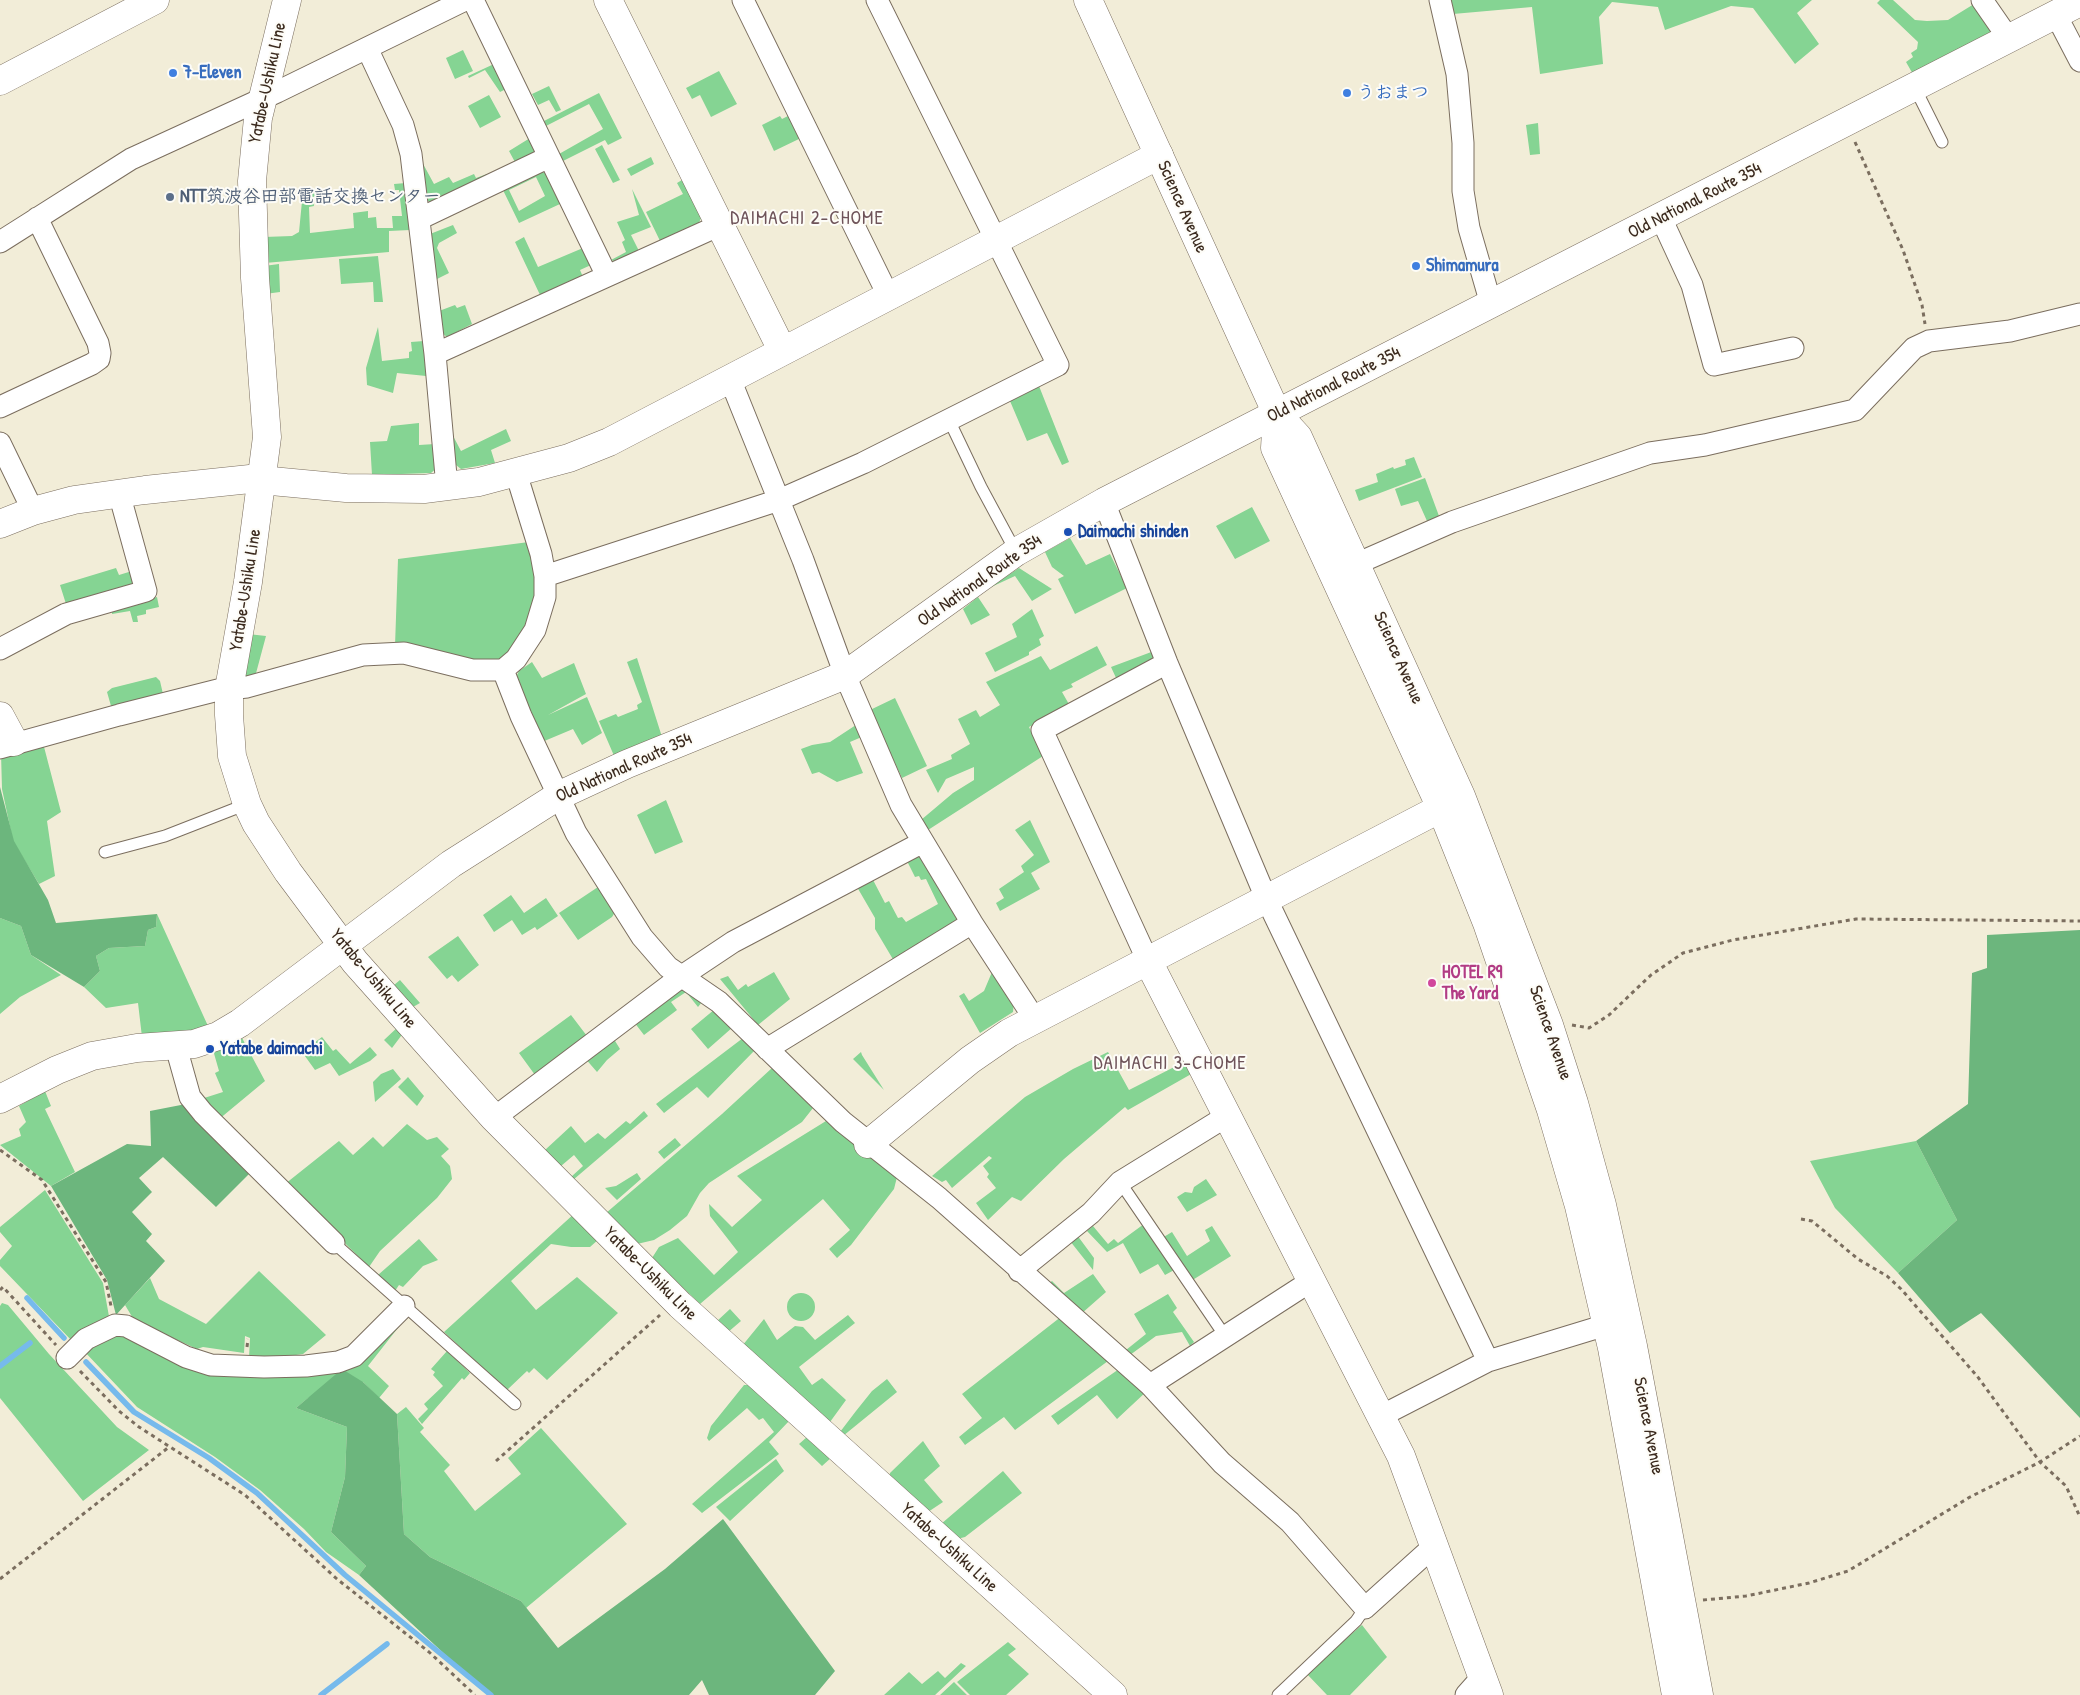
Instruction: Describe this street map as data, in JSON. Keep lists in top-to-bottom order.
{
  "streets": {
    "main road": ["Yatabe-Ushiku Line", "Old National Route 354", "Science Avenue"]
  },
  "crossings": [
    ["Yatabe-Ushiku Line", "Old National Route 354"],
    ["Old National Route 354", "Science Avenue"]
  ],
  "districts": ["DAIMACHI 2-CHOME", "DAIMACHI 3-CHOME"],
  "places": [
    "7-Eleven",
    "うおまつ",
    "NTT筑波谷田部電話交換センター",
    "Shimamura",
    "Daimachi shinden",
    "HOTEL R9 The Yard",
    "Yatabe daimachi"
  ]
}
